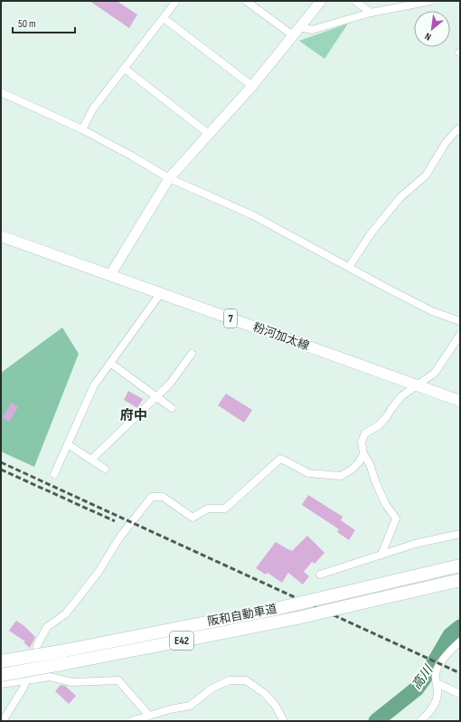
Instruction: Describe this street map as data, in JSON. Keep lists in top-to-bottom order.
{
  "streets": {
    "highway": ["阪和自動車道", "E42"],
    "main road": ["7", "粉河加太線"]
  },
  "districts": ["府中"],
  "water": ["高川"],
  "scale_bar": "50 m",
  "north": "bottom left"
}
